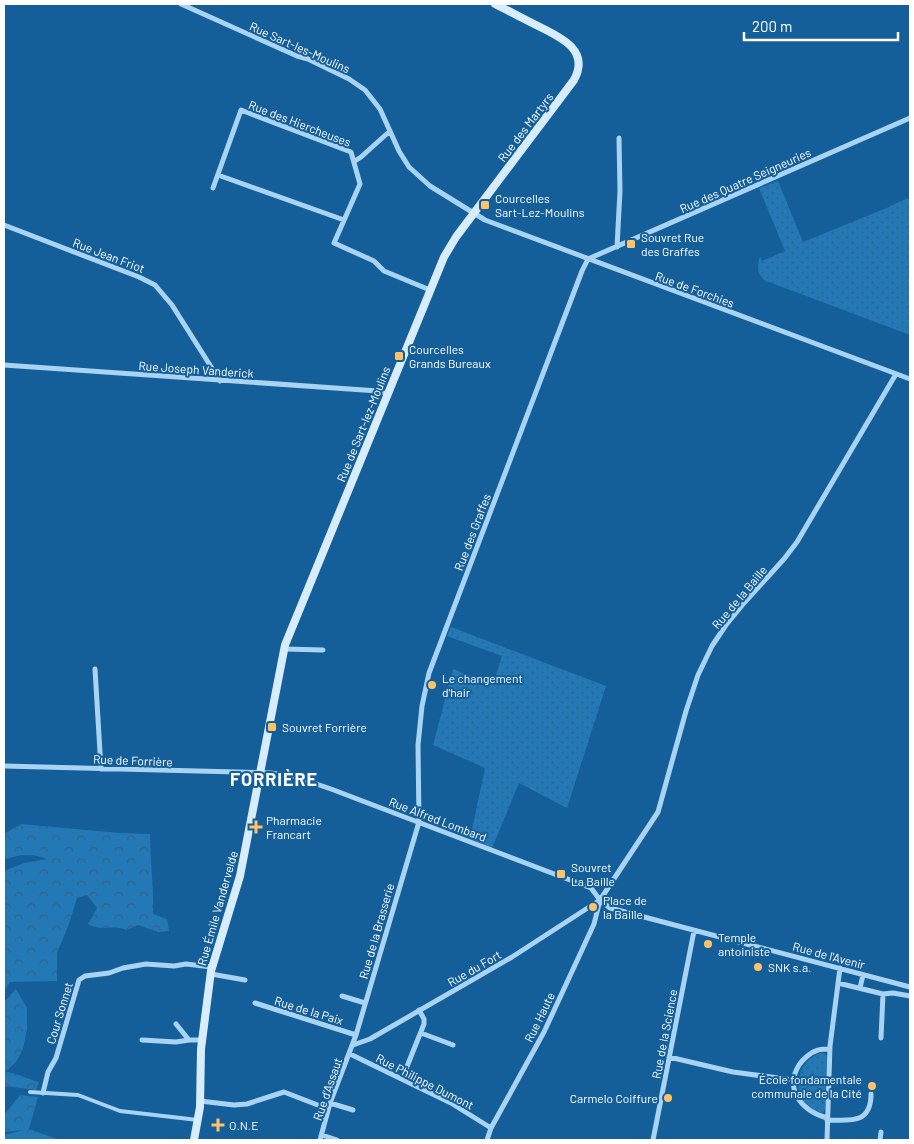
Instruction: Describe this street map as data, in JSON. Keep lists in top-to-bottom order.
{
  "streets": {
    "main road": ["Rue des Martyrs", "Rue de Sart-lez-Moulins", "Rue Émile Vandervelde"],
    "street": [
      "Rue Sart-les-Moulins",
      "Rue des Hiercheuses",
      "Rue des Quatre Seigneuries",
      "Rue Jean Friot",
      "Rue de Forchies",
      "Rue Joseph Vanderick",
      "Rue des Graffes",
      "Rue de la Baille",
      "Rue de Forrière",
      "Rue Alfred Lombard",
      "Rue de la Brasserie",
      "Rue de l'Avenir",
      "Rue du Fort",
      "Rue de la Paix",
      "Cour Sonnet",
      "Rue Haute",
      "Rue de la Science",
      "Rue Philippe Dumont",
      "Rue d'Assaut"
    ]
  },
  "crossings": [
    ["Rue Sart-les-Moulins", "Rue des Martyrs"],
    ["Rue Sart-les-Moulins", "Rue de Forchies"],
    ["Rue Sart-les-Moulins", "Rue de Sart-lez-Moulins"],
    ["Rue des Martyrs", "Rue de Forchies"],
    ["Rue des Martyrs", "Rue de Sart-lez-Moulins"],
    ["Rue des Quatre Seigneuries", "Rue de Forchies"],
    ["Rue des Quatre Seigneuries", "Rue des Graffes"],
    ["Rue Jean Friot", "Rue Joseph Vanderick"],
    ["Rue de Forchies", "Rue de Sart-lez-Moulins"],
    ["Rue de Forchies", "Rue des Graffes"],
    ["Rue de Forchies", "Rue de la Baille"],
    ["Rue Joseph Vanderick", "Rue de Sart-lez-Moulins"],
    ["Rue de Sart-lez-Moulins", "Rue de Forrière"],
    ["Rue de Sart-lez-Moulins", "Rue Alfred Lombard"],
    ["Rue de Sart-lez-Moulins", "Rue Émile Vandervelde"],
    ["Rue des Graffes", "Rue Alfred Lombard"],
    ["Rue des Graffes", "Rue de la Brasserie"],
    ["Rue de la Baille", "Rue Alfred Lombard"],
    ["Rue de la Baille", "Rue de l'Avenir"],
    ["Rue de la Baille", "Rue du Fort"],
    ["Rue de la Baille", "Rue Haute"],
    ["Rue de Forrière", "Rue Alfred Lombard"],
    ["Rue de Forrière", "Rue Émile Vandervelde"],
    ["Rue Alfred Lombard", "Rue Émile Vandervelde"],
    ["Rue Alfred Lombard", "Rue de la Brasserie"],
    ["Rue Alfred Lombard", "Rue de l'Avenir"],
    ["Rue Alfred Lombard", "Rue du Fort"],
    ["Rue Alfred Lombard", "Rue Haute"],
    ["Rue Émile Vandervelde", "Cour Sonnet"],
    ["Rue de la Brasserie", "Rue du Fort"],
    ["Rue de la Brasserie", "Rue de la Paix"],
    ["Rue de la Brasserie", "Rue d'Assaut"],
    ["Rue de l'Avenir", "Rue du Fort"],
    ["Rue de l'Avenir", "Rue Haute"],
    ["Rue de l'Avenir", "Rue de la Science"],
    ["Rue du Fort", "Rue Haute"],
    ["Rue du Fort", "Rue d'Assaut"],
    ["Rue Haute", "Rue Philippe Dumont"],
    ["Rue Philippe Dumont", "Rue d'Assaut"]
  ],
  "districts": ["FORRIÈRE"],
  "places": {
    "transit": [
      "Courcelles Sart-Lez-Moulins",
      "Souvret Rue des Graffes",
      "Courcelles Grands Bureaux",
      "Souvret Forrière",
      "Souvret La Baille"
    ],
    "other": [
      "Le changement d'hair",
      "Place de la Baille",
      "Temple antoiniste",
      "SNK s.a.",
      "École fondamentale communale de la Cité",
      "Carmelo Coiffure"
    ],
    "health": ["Pharmacie Francart", "O.N.E"]
  },
  "scale_bar": "200 m"
}
